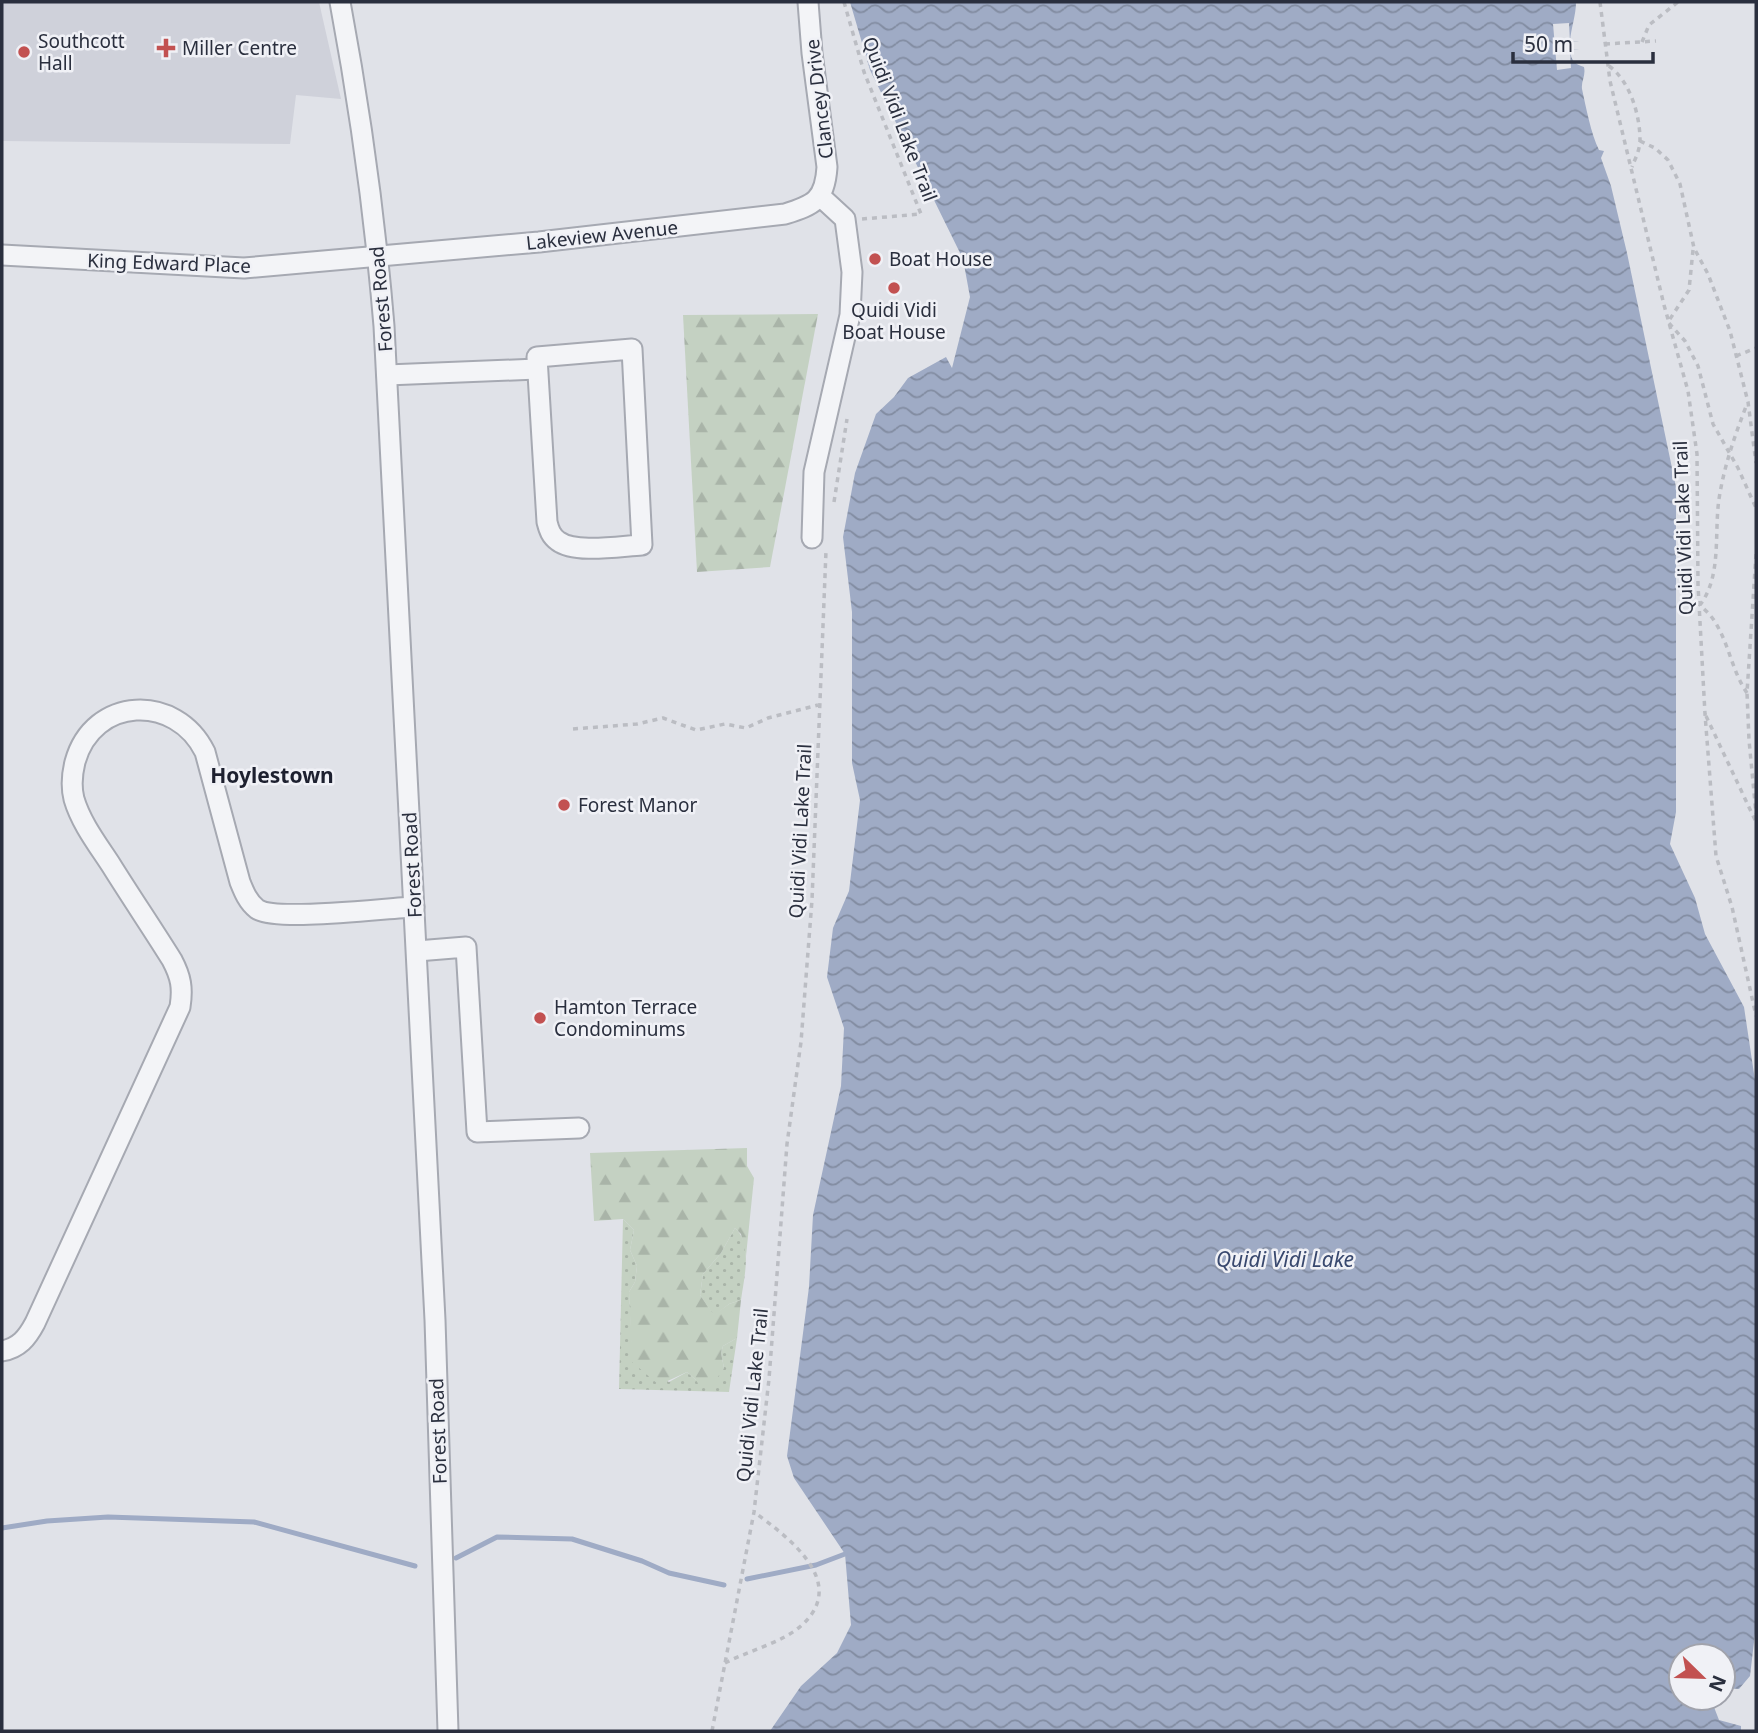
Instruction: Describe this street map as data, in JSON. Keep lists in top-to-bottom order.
{
  "streets": {
    "street": [
      "Clancey Drive",
      "Lakeview Avenue",
      "King Edward Place",
      "Forest Road"
    ],
    "path": ["Quidi Vidi Lake Trail"]
  },
  "crossings": [
    ["Clancey Drive", "Lakeview Avenue"],
    ["Lakeview Avenue", "King Edward Place"],
    ["Lakeview Avenue", "Forest Road"],
    ["King Edward Place", "Forest Road"]
  ],
  "districts": ["Hoylestown"],
  "water": ["Quidi Vidi Lake"],
  "places": {
    "health": ["Miller Centre"],
    "other": [
      "Southcott Hall",
      "Boat House",
      "Quidi Vidi Boat House",
      "Forest Manor",
      "Hamton Terrace Condominums"
    ]
  },
  "scale_bar": "50 m",
  "north": "bottom right"
}
